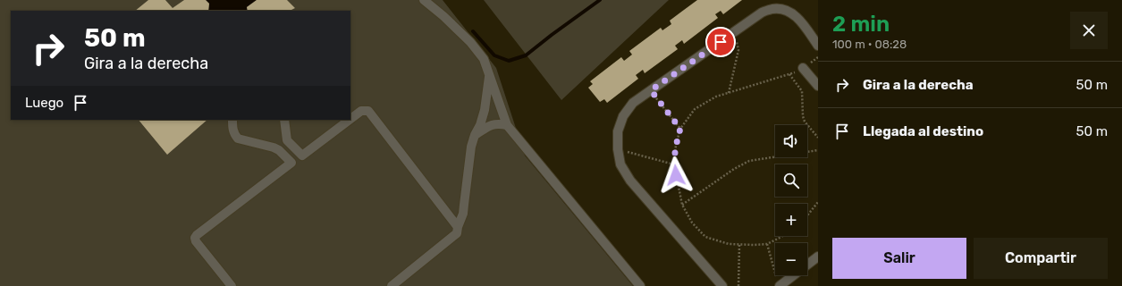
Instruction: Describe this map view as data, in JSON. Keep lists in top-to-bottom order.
{
  "page": {
    "heading": ["2 min", "100 m · 08:28"],
    "turn": ["50 m", "Gira a la derecha"],
    "list": [
      {
        "name": "Gira a la derecha",
        "value": "50 m"
      },
      {
        "name": "Llegada al destino",
        "value": "50 m"
      }
    ],
    "then": "Luego",
    "map_buttons": ["+", "−"],
    "buttons": ["Salir", "Compartir"]
  }
}
